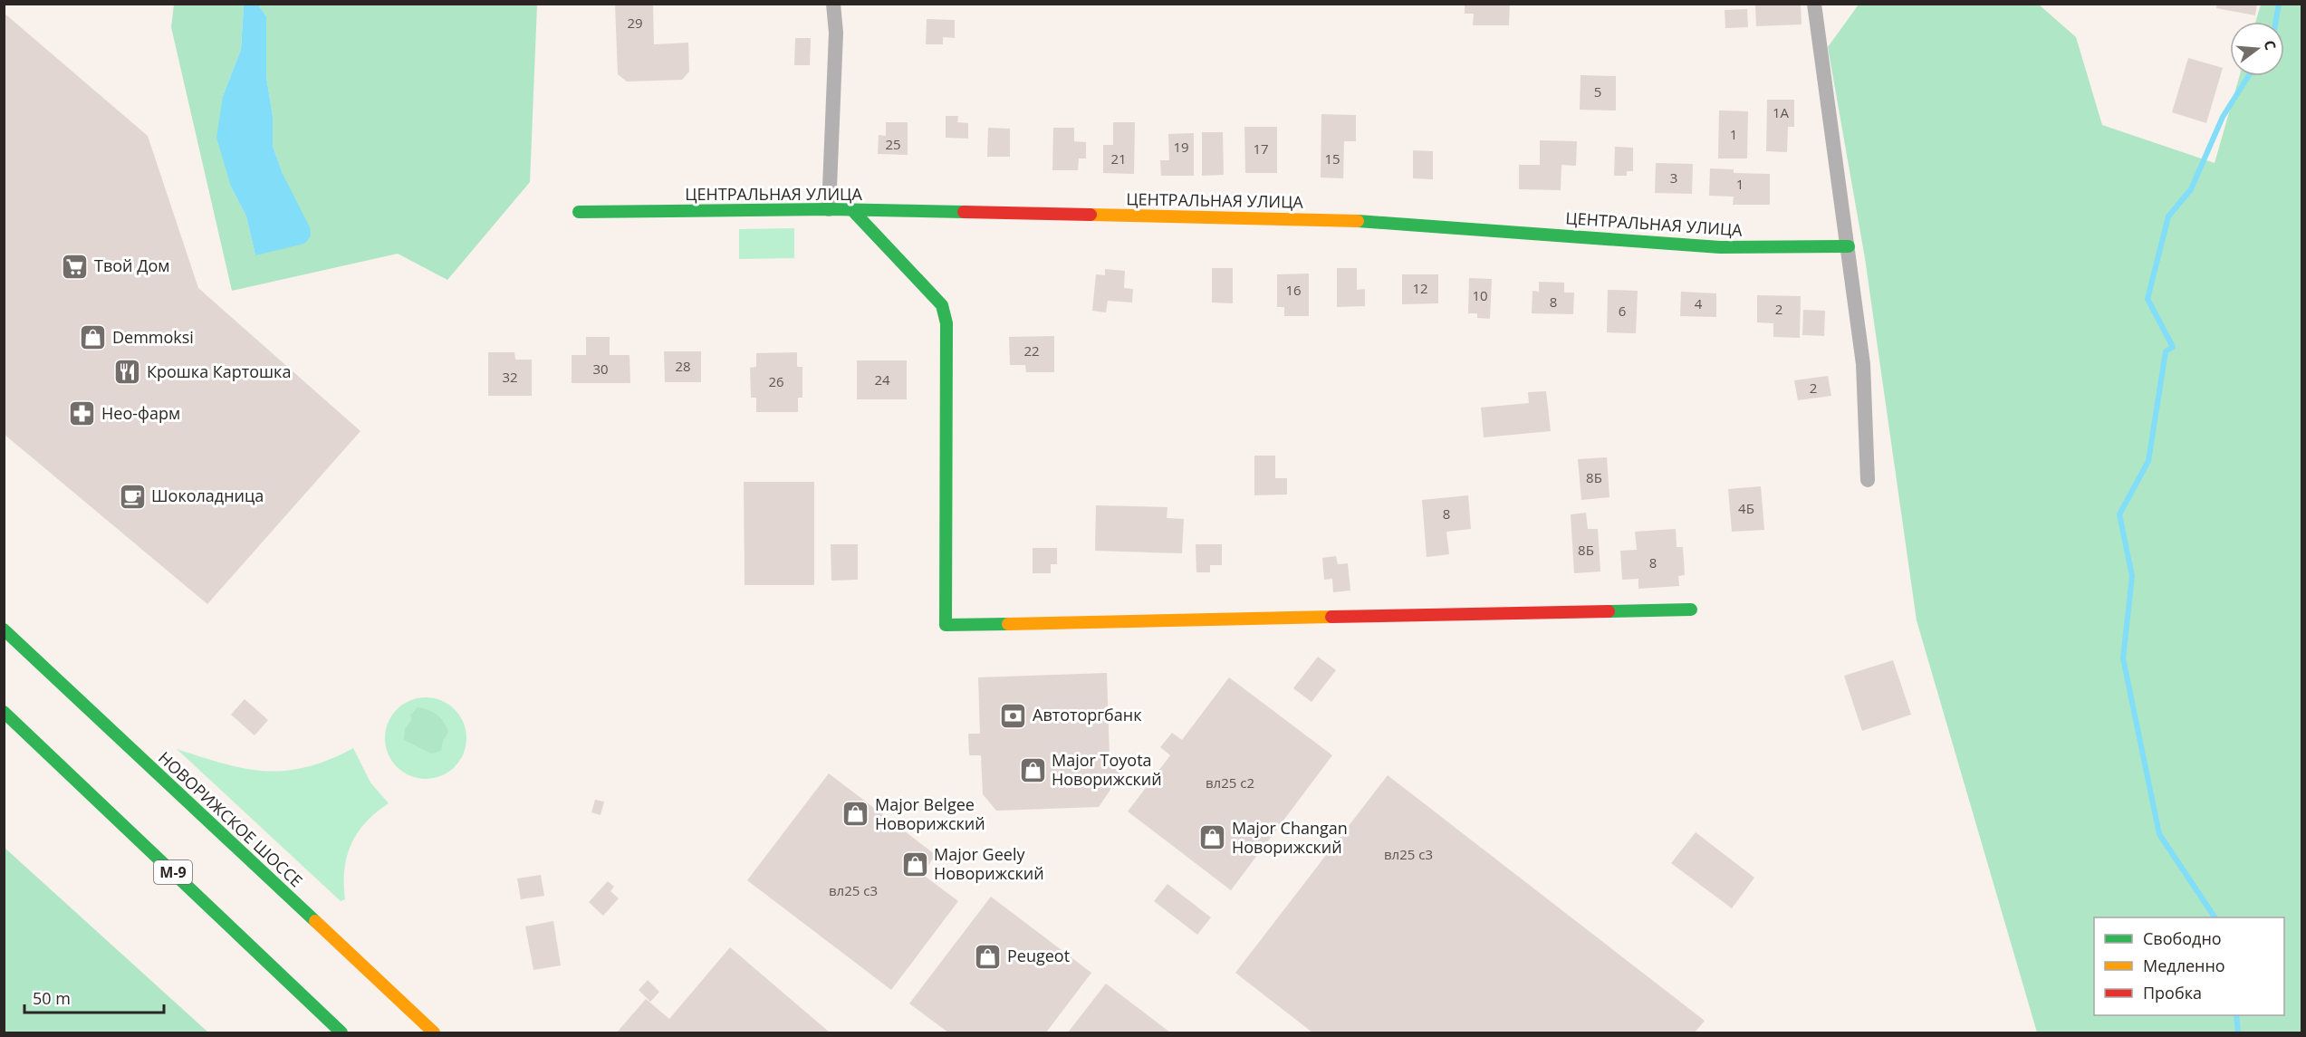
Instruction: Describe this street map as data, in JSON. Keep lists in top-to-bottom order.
{
  "streets": {
    "main road": ["ЦЕНТРАЛЬНАЯ УЛИЦА", "НОВОРИЖСКОЕ ШОССЕ", "М-9"]
  },
  "places": {
    "supermarket": ["Твой Дом"],
    "shop": [
      "Demmoksi",
      "Major Toyota Новорижский",
      "Major Belgee Новорижский",
      "Major Changan Новорижский",
      "Major Geely Новорижский",
      "Peugeot"
    ],
    "restaurant": ["Крошка Картошка"],
    "pharmacy": ["Нео-фарм"],
    "cafe": ["Шоколадница"],
    "bank": ["Автоторгбанк"]
  },
  "house_numbers": [
    "29",
    "5",
    "1А",
    "1",
    "25",
    "19",
    "17",
    "21",
    "15",
    "3",
    "1",
    "12",
    "16",
    "10",
    "8",
    "4",
    "2",
    "6",
    "22",
    "28",
    "30",
    "32",
    "24",
    "26",
    "2",
    "8Б",
    "4Б",
    "8",
    "8Б",
    "8",
    "вл25 с2",
    "вл25 с3",
    "вл25 с3"
  ],
  "legend": ["Свободно", "Медленно", "Пробка"],
  "scale_bar": "50 m",
  "north": "right"
}
